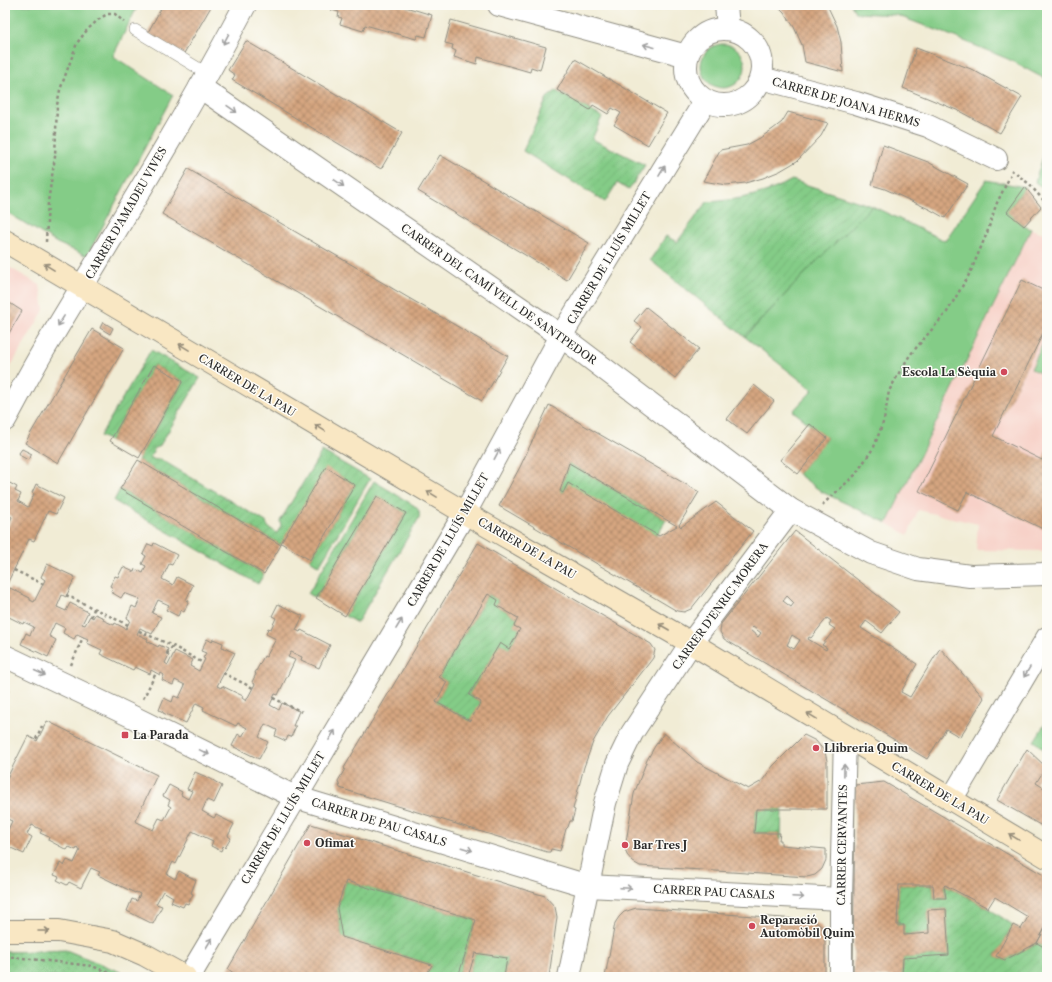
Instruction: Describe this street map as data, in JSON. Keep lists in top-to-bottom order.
{
  "streets": {
    "street": [
      "CARRER DE JOANA HERMS",
      "CARRER D'AMADEU VIVES",
      "CARRER DE LLUÍS MILLET",
      "CARRER DEL CAMÍ VELL DE SANTPEDOR",
      "CARRER DE LA PAU",
      "CARRER D'ENRIC MORERA",
      "CARRER DE PAU CASALS",
      "CARRER CERVANTES",
      "CARRER PAU CASALS"
    ]
  },
  "crossings": [
    ["CARRER DE JOANA HERMS", "CARRER DE LLUÍS MILLET"],
    ["CARRER D'AMADEU VIVES", "CARRER DEL CAMÍ VELL DE SANTPEDOR"],
    ["CARRER D'AMADEU VIVES", "CARRER DE LA PAU"],
    ["CARRER DE LLUÍS MILLET", "CARRER DEL CAMÍ VELL DE SANTPEDOR"],
    ["CARRER DE LLUÍS MILLET", "CARRER DE LA PAU"],
    ["CARRER DE LLUÍS MILLET", "CARRER DE PAU CASALS"],
    ["CARRER DEL CAMÍ VELL DE SANTPEDOR", "CARRER D'ENRIC MORERA"],
    ["CARRER DE LA PAU", "CARRER D'ENRIC MORERA"],
    ["CARRER DE LA PAU", "CARRER CERVANTES"],
    ["CARRER D'ENRIC MORERA", "CARRER DE PAU CASALS"],
    ["CARRER D'ENRIC MORERA", "CARRER PAU CASALS"],
    ["CARRER DE PAU CASALS", "CARRER PAU CASALS"],
    ["CARRER CERVANTES", "CARRER PAU CASALS"]
  ],
  "one_way": [
    "CARRER D'AMADEU VIVES",
    "CARRER DE LLUÍS MILLET",
    "CARRER DEL CAMÍ VELL DE SANTPEDOR",
    "CARRER DE LA PAU",
    "CARRER DE PAU CASALS",
    "CARRER CERVANTES",
    "CARRER PAU CASALS"
  ],
  "places": {
    "other": [
      "Escola La Sèquia",
      "Llibreria Quim",
      "Ofimat",
      "Bar Tres J",
      "Reparació Automòbil Quim"
    ],
    "transit": ["La Parada"]
  }
}
